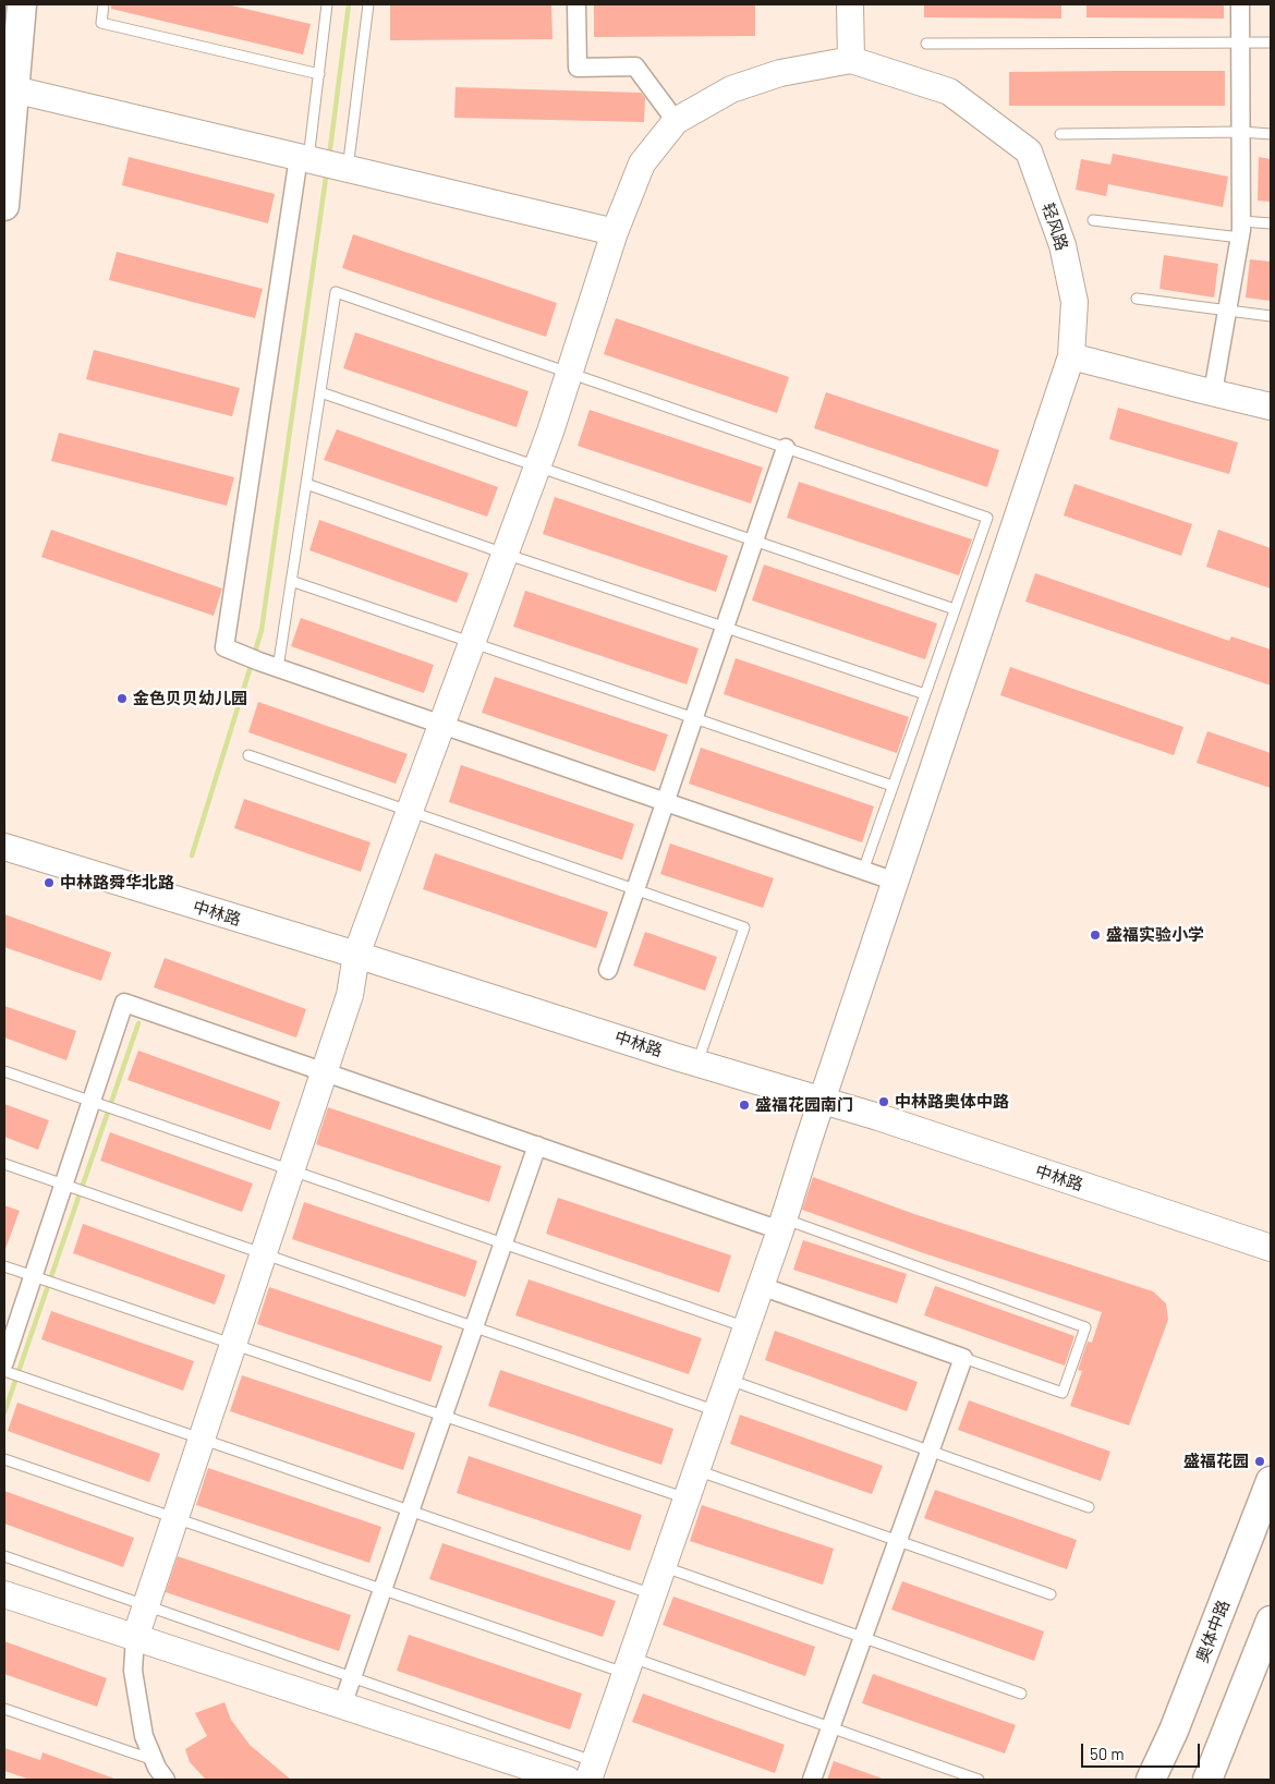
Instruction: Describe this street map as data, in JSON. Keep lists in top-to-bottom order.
{
  "streets": {
    "main road": ["奥体中路"],
    "street": ["轻风路", "中林路"]
  },
  "crossings": [
    ["轻风路", "中林路"]
  ],
  "places": [
    "金色贝贝幼儿园",
    "中林路舜华北路",
    "盛福实验小学",
    "中林路奥体中路",
    "盛福花园南门",
    "盛福花园"
  ],
  "scale_bar": "50 m"
}
